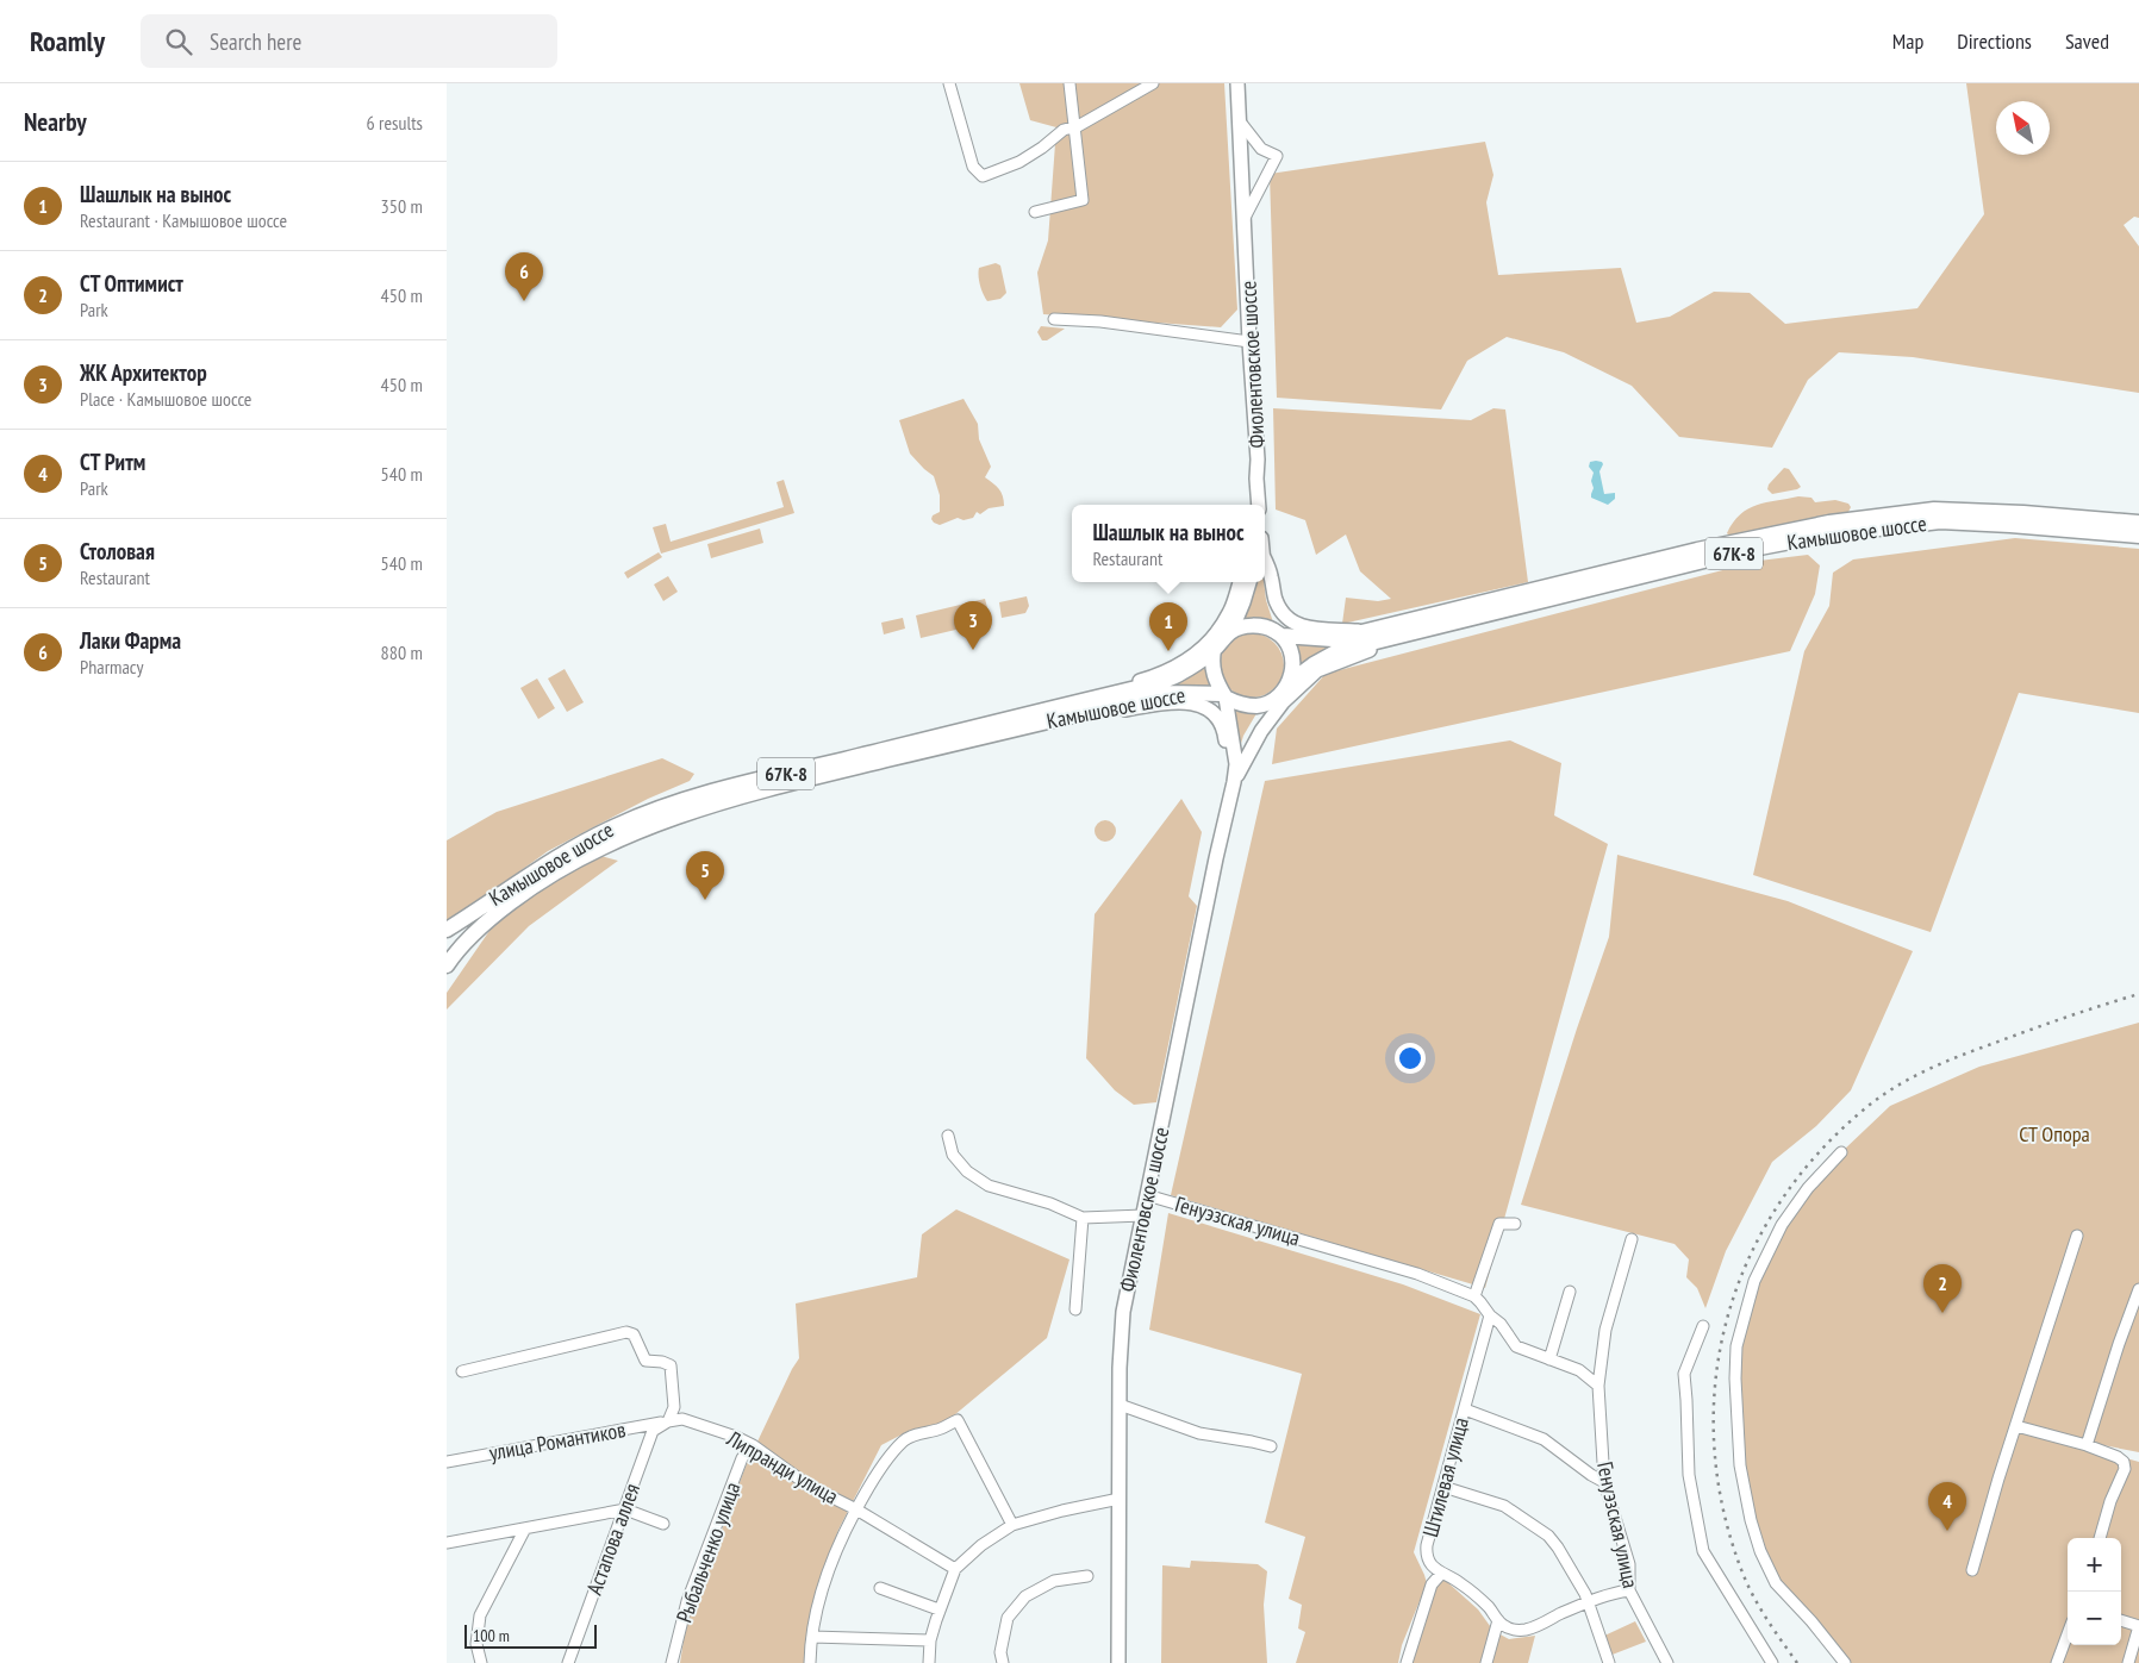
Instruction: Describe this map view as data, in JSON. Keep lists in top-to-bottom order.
{
  "streets": {
    "main road": ["Фиолентовское шоссе", "Камышовое шоссе", "67К-8"],
    "street": [
      "Генуэзская улица",
      "улица Романтиков",
      "Липранди улица",
      "Штилевая улица",
      "Астапова аллея",
      "Рыбальченко улица"
    ]
  },
  "crossings": [
    ["Фиолентовское шоссе", "Камышовое шоссе"],
    ["Фиолентовское шоссе", "67К-8"],
    ["Фиолентовское шоссе", "Генуэзская улица"],
    ["Камышовое шоссе", "67К-8"],
    ["Генуэзская улица", "Штилевая улица"],
    ["улица Романтиков", "Липранди улица"],
    ["улица Романтиков", "Астапова аллея"],
    ["Липранди улица", "Астапова аллея"],
    ["Липранди улица", "Рыбальченко улица"]
  ],
  "parks": ["СТ Опора"],
  "scale_bar": "100 m",
  "north": "top left",
  "page": {
    "header": "Roamly",
    "search": "Search here",
    "nav": ["Map", "Directions", "Saved"],
    "heading": ["Nearby", "6 results"],
    "list": [
      {
        "mark": "1",
        "name": "Шашлык на вынос",
        "note": "Restaurant · Камышовое шоссе",
        "value": "350 m"
      },
      {
        "mark": "2",
        "name": "СТ Оптимист",
        "note": "Park",
        "value": "450 m"
      },
      {
        "mark": "3",
        "name": "ЖК Архитектор",
        "note": "Place · Камышовое шоссе",
        "value": "450 m"
      },
      {
        "mark": "4",
        "name": "СТ Ритм",
        "note": "Park",
        "value": "540 m"
      },
      {
        "mark": "5",
        "name": "Столовая",
        "note": "Restaurant",
        "value": "540 m"
      },
      {
        "mark": "6",
        "name": "Лаки Фарма",
        "note": "Pharmacy",
        "value": "880 m"
      }
    ],
    "pins": [
      "6",
      "3",
      "1",
      "5",
      "2",
      "4"
    ],
    "popup": ["Шашлык на вынос", "Restaurant"],
    "map_buttons": ["+", "−"],
    "scale": "100 m"
  }
}
